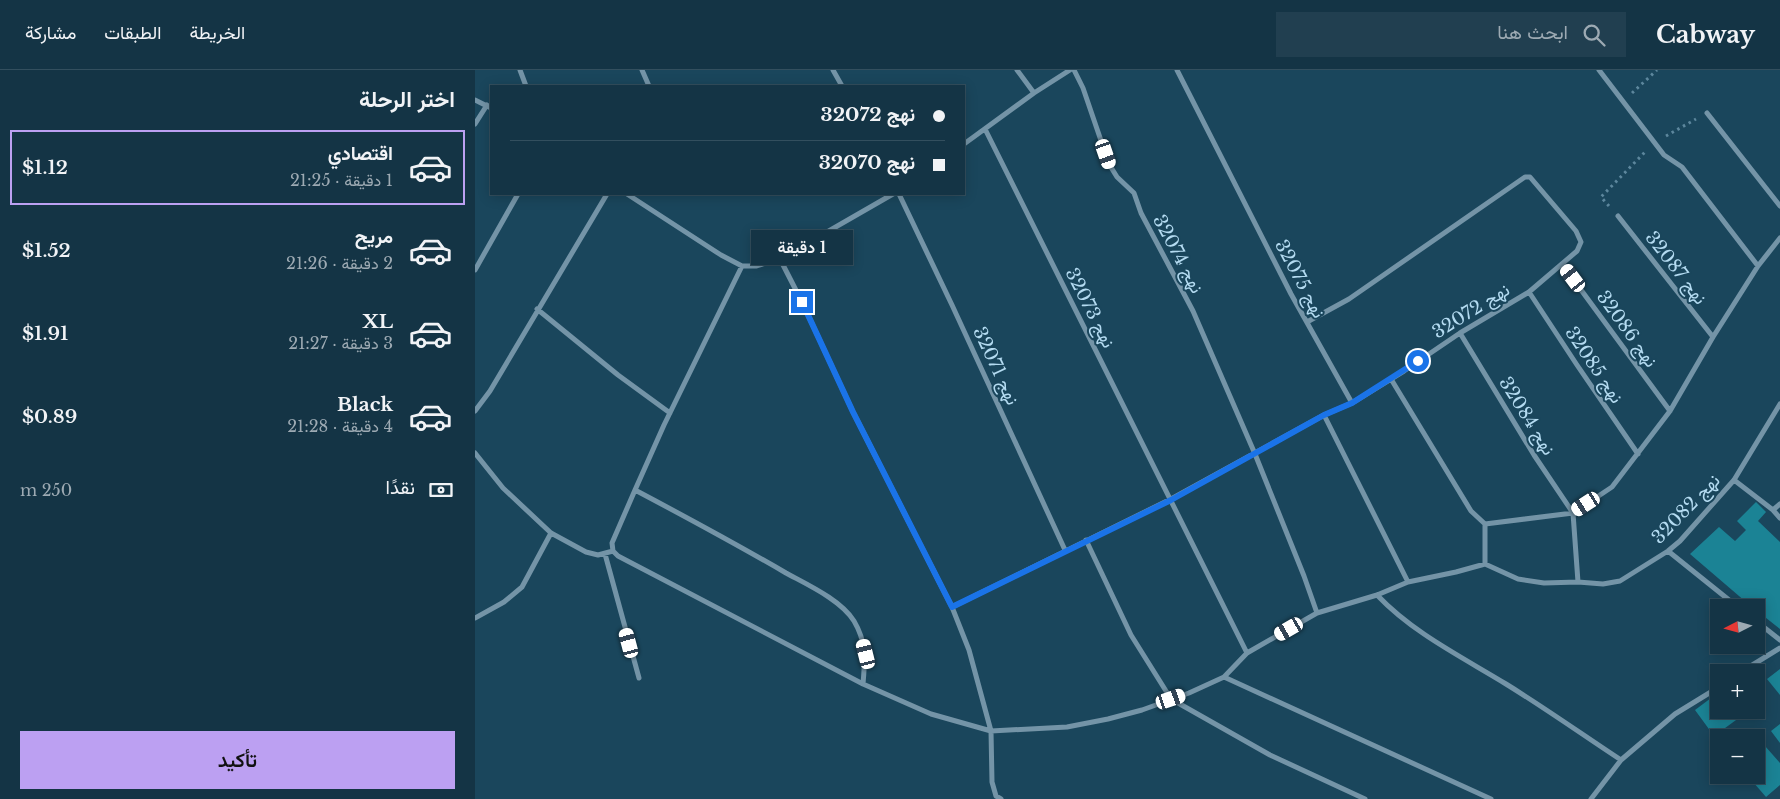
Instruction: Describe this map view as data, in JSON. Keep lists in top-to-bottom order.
{
  "streets": {
    "street": [
      "نهج 32074",
      "نهج 32087",
      "نهج 32075",
      "نهج 32073",
      "نهج 32072",
      "نهج 32086",
      "نهج 32085",
      "نهج 32071",
      "نهج 32084",
      "نهج 32082"
    ]
  },
  "crossings": [
    ["نهج 32075", "نهج 32072"],
    ["نهج 32072", "نهج 32086"],
    ["نهج 32072", "نهج 32085"],
    ["نهج 32072", "نهج 32084"]
  ],
  "north": "left",
  "page": {
    "header": "Cabway",
    "search": "ابحث هنا",
    "nav": ["الخريطة", "الطبقات", "مشاركة"],
    "heading": "اختر الرحلة",
    "banner": ["نهج 32072", "نهج 32070"],
    "list": [
      {
        "name": "اقتصادي",
        "note": "1 دقيقة · 21:25",
        "value": "$1.12"
      },
      {
        "name": "مريح",
        "note": "2 دقيقة · 21:26",
        "value": "$1.52"
      },
      {
        "name": "XL",
        "note": "3 دقيقة · 21:27",
        "value": "$1.91"
      },
      {
        "name": "Black",
        "note": "4 دقيقة · 21:28",
        "value": "$0.89"
      }
    ],
    "bubble": "1 دقيقة",
    "pay": ["نقدًا", "250 m"],
    "map_buttons": ["+", "−"],
    "buttons": "تأكيد"
  }
}
